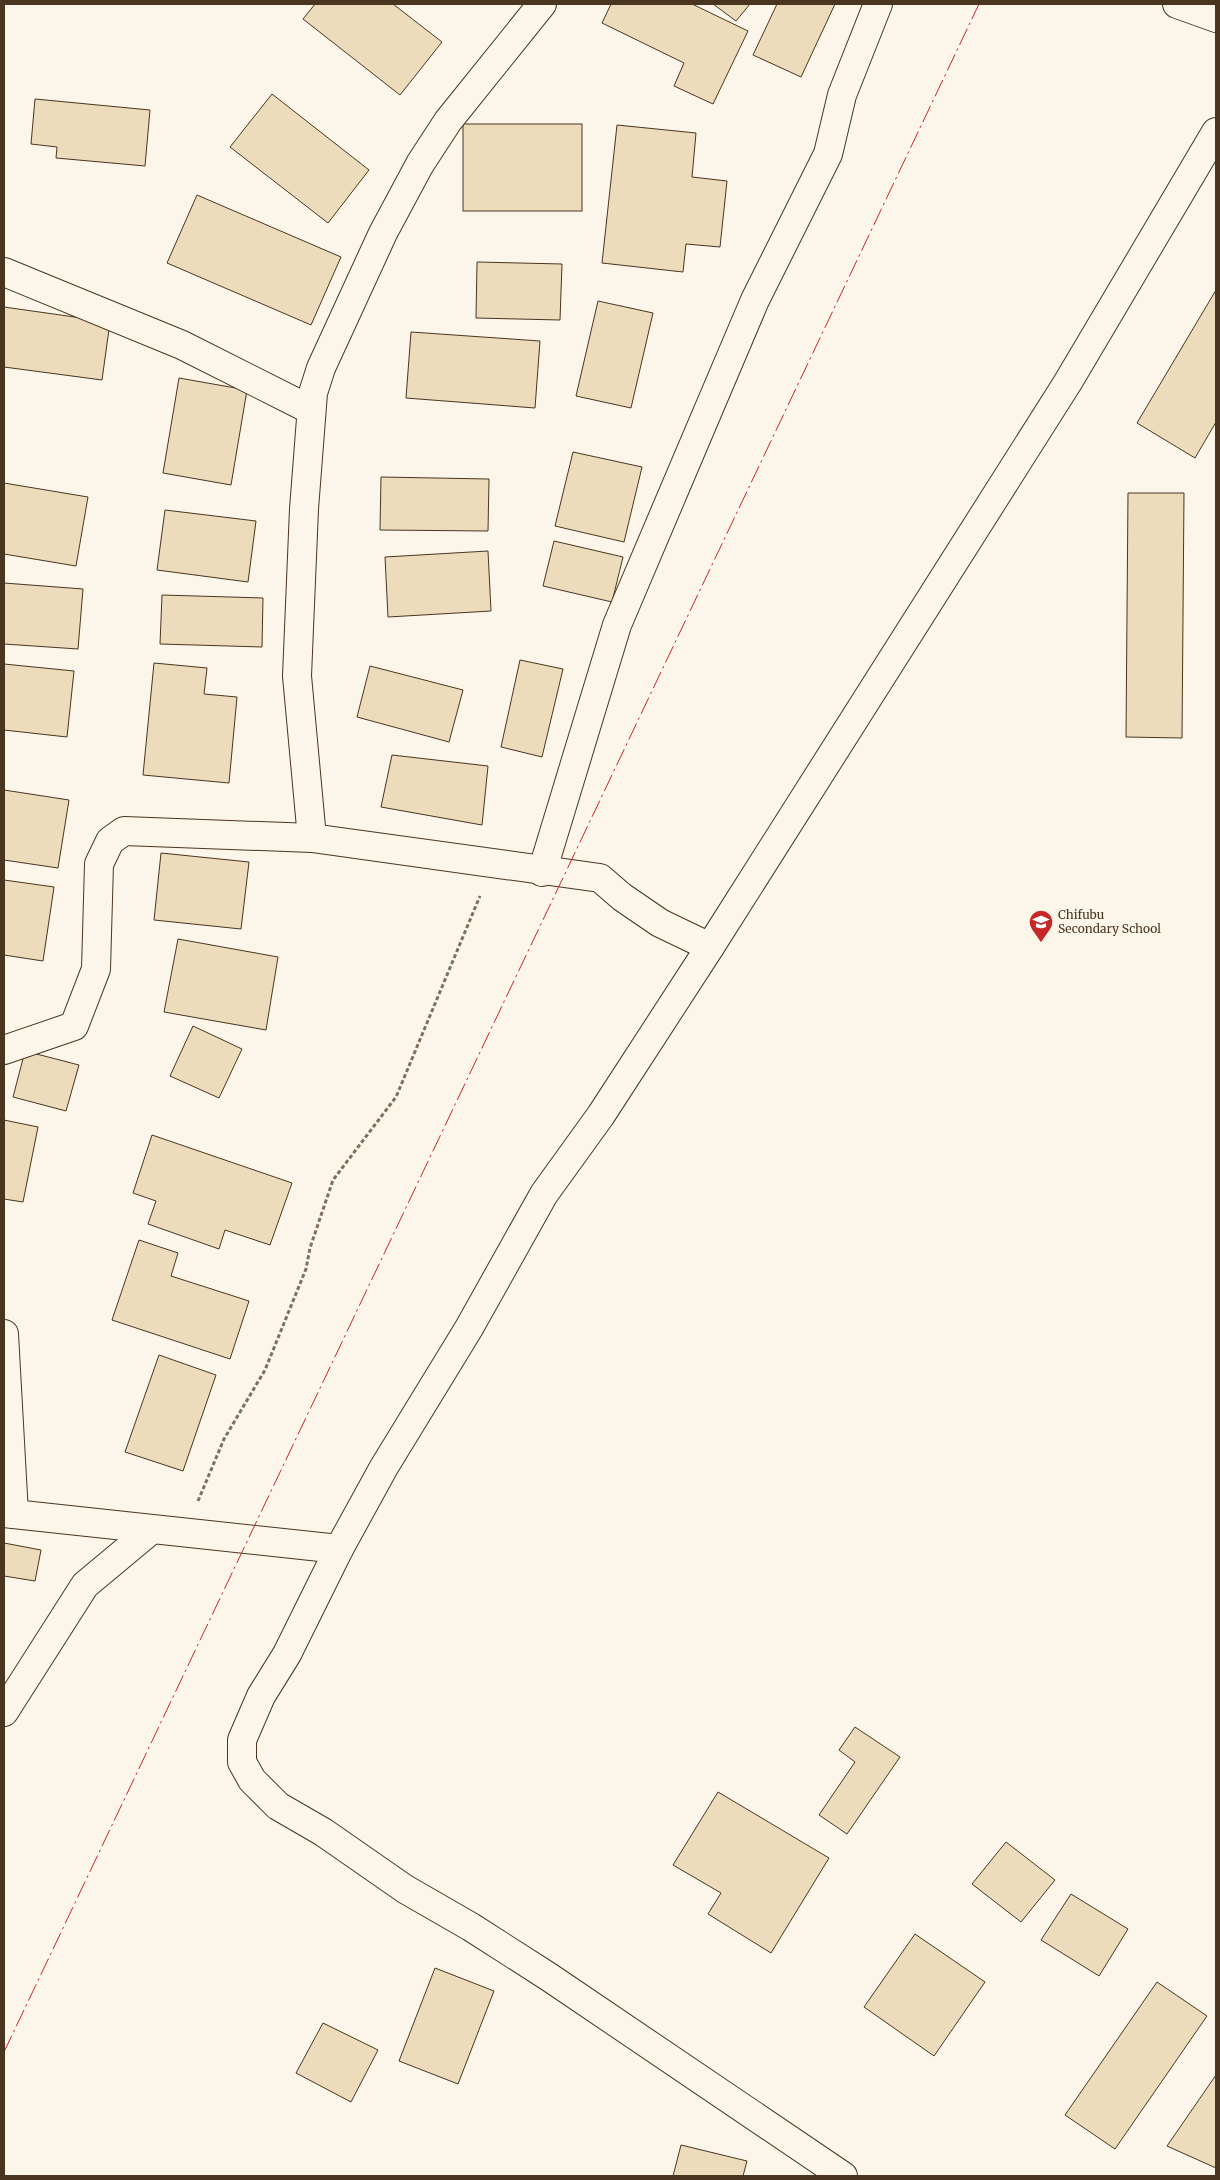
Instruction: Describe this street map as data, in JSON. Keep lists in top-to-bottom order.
{
  "places": {
    "school or university": ["Chifubu Secondary School"]
  }
}
